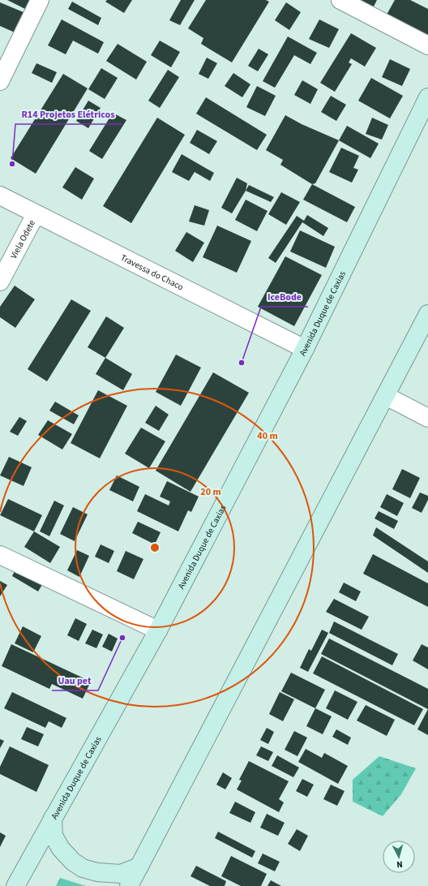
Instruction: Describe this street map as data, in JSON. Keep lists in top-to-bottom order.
{
  "streets": {
    "main road": ["Avenida Duque de Caxias"],
    "street": ["Viela Odete", "Travessa do Chaco"]
  },
  "crossings": [
    ["Viela Odete", "Travessa do Chaco"],
    ["Travessa do Chaco", "Avenida Duque de Caxias"]
  ],
  "places": ["R14 Projetos Elétricos", "IceBode", "Uau pet"],
  "north": "bottom",
  "rings": ["40 m", "20 m"]
}
